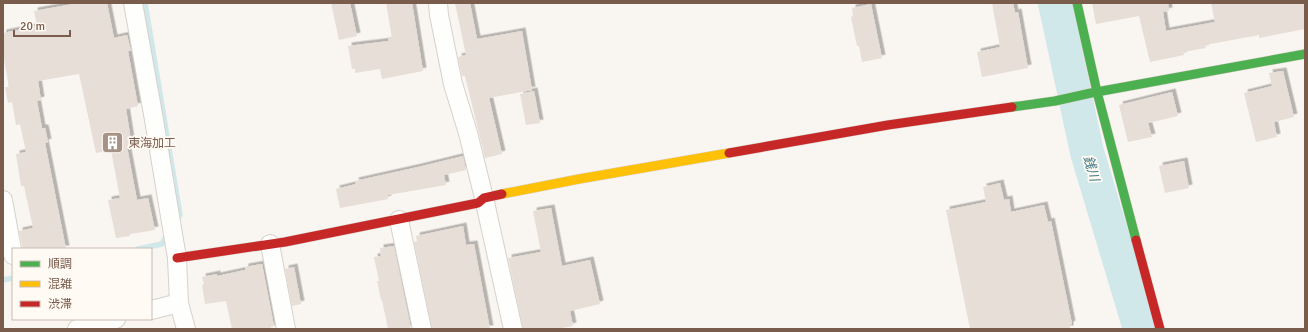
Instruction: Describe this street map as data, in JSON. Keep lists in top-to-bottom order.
{
  "water": ["銭川"],
  "places": {
    "building": ["東海加工"]
  },
  "legend": ["順調", "混雑", "渋滞"],
  "scale_bar": "20 m"
}
